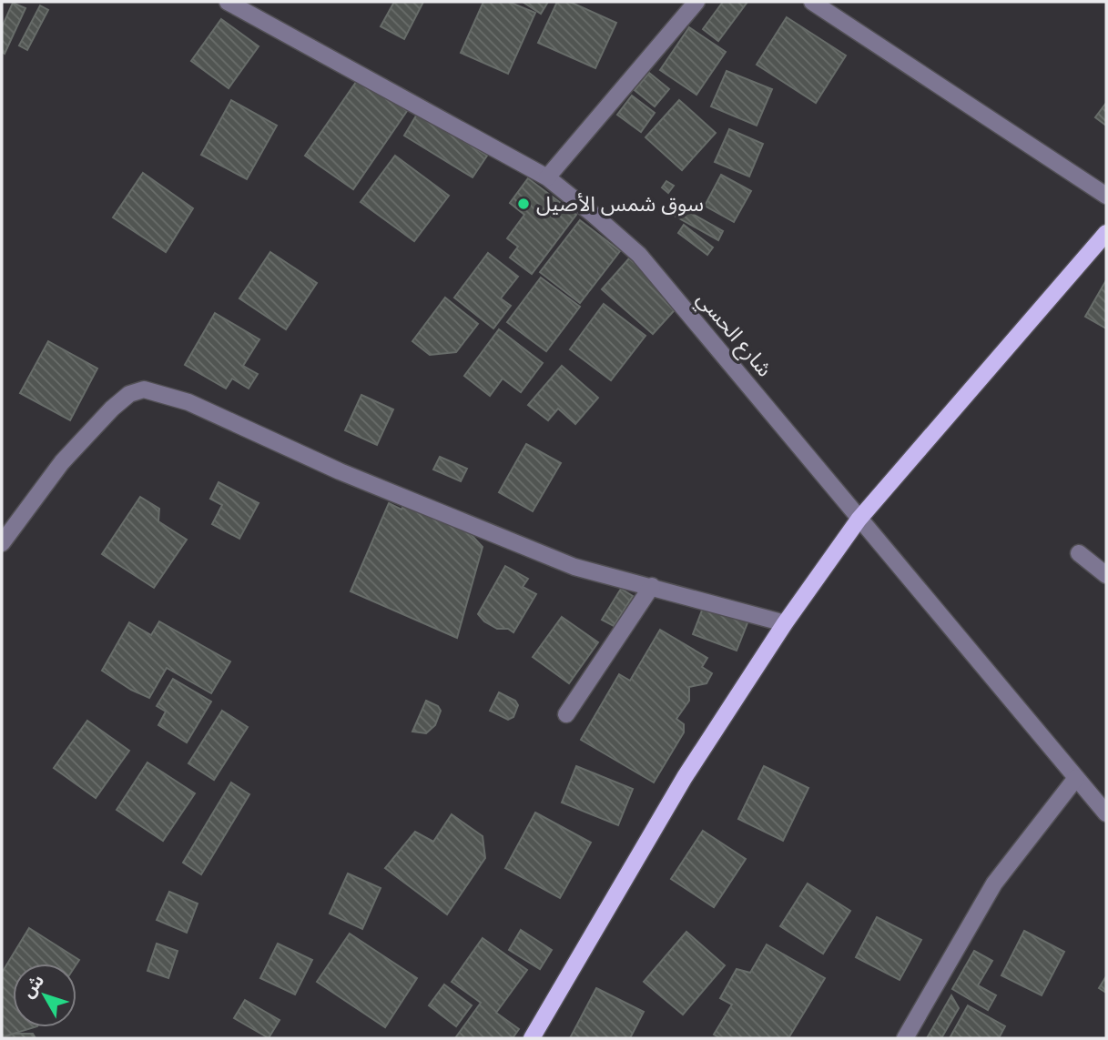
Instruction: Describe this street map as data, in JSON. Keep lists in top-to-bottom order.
{
  "streets": {
    "street": ["شارع الحسي"]
  },
  "places": ["سوق شمس الأصيل"],
  "north": "top left"
}
